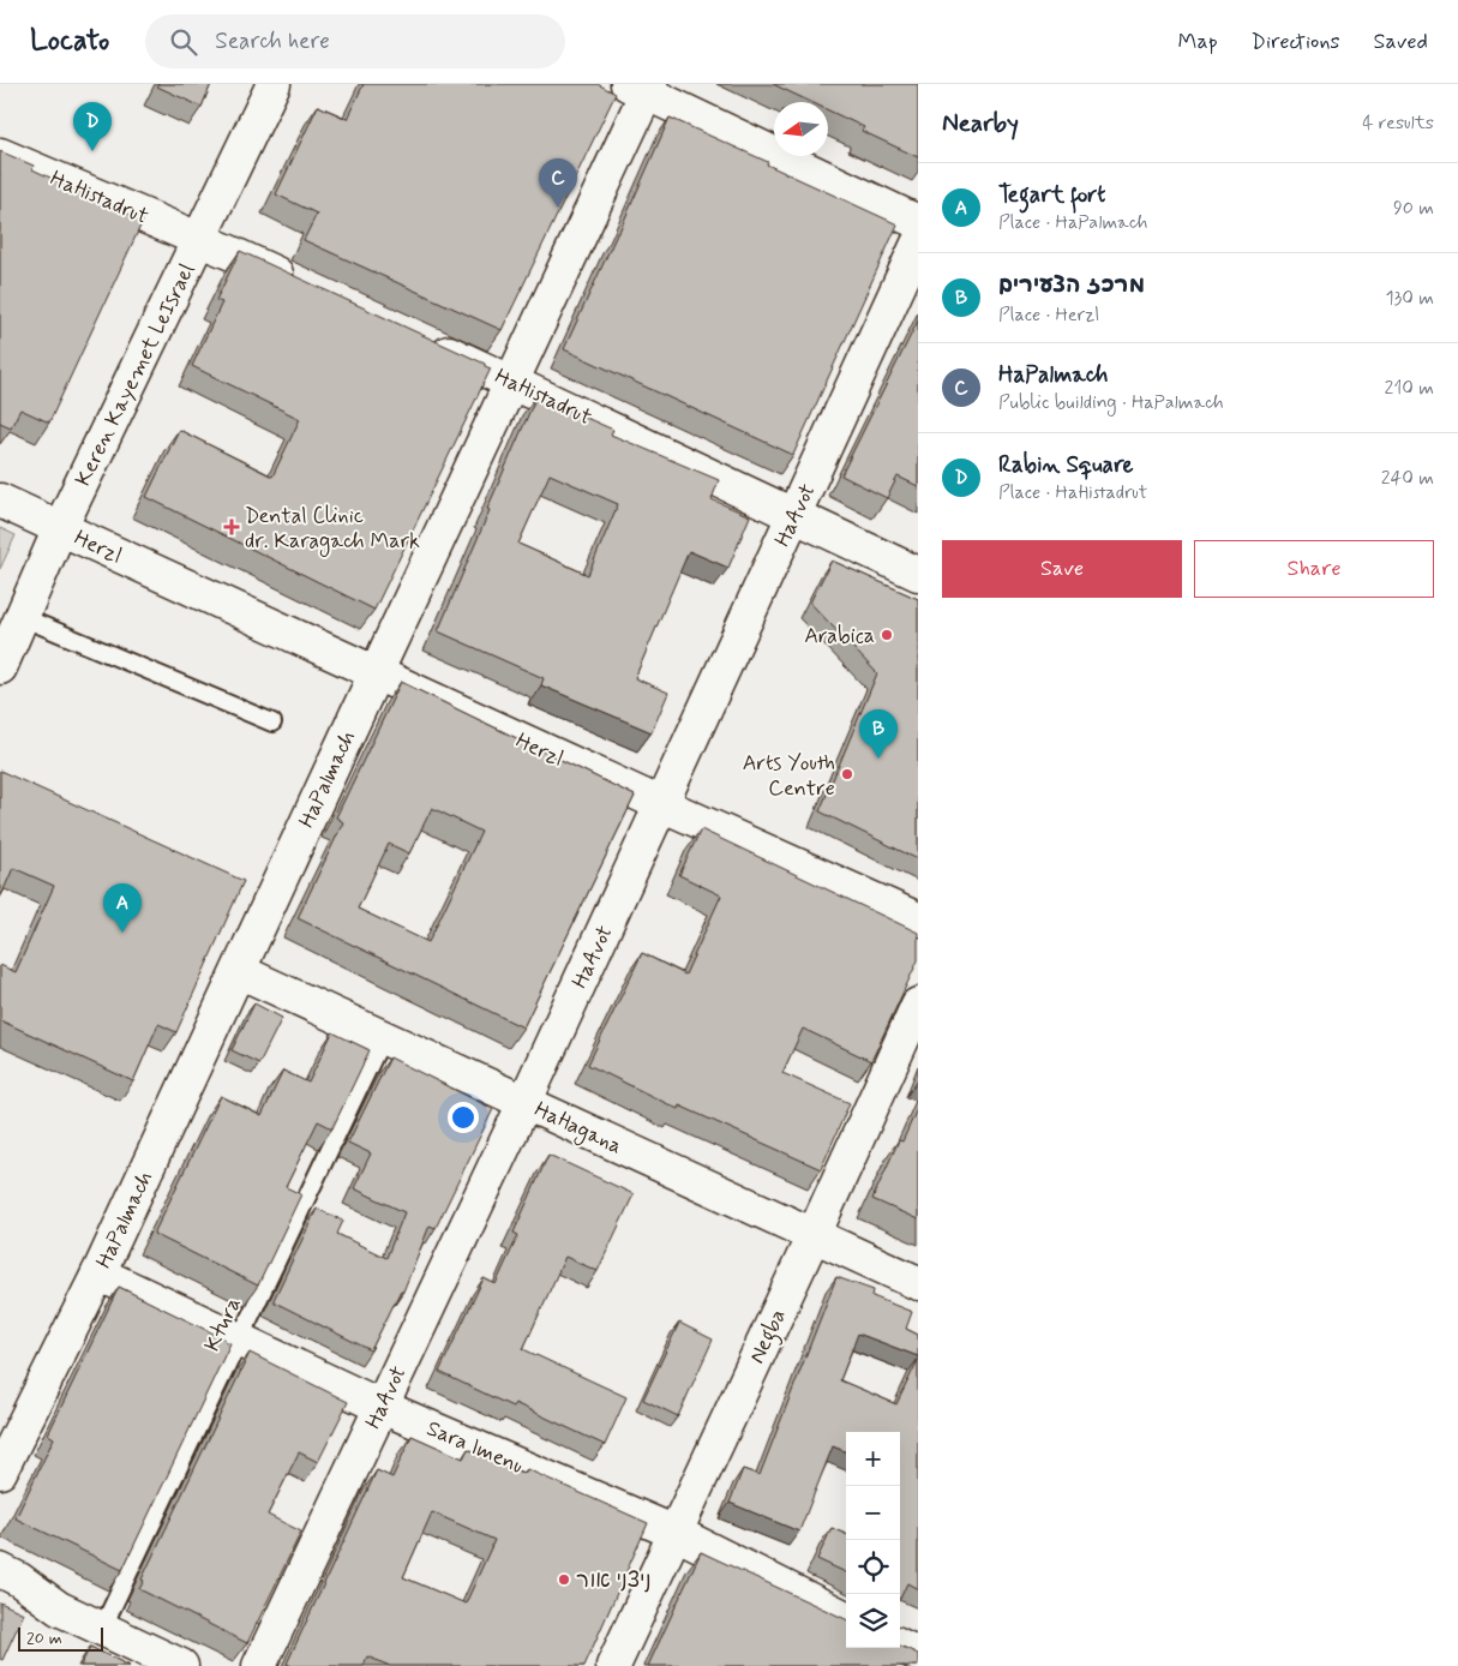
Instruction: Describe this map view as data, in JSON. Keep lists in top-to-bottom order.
{
  "streets": {
    "street": [
      "HaHistadrut",
      "Keren Kayemet LeIsrael",
      "HaAvot",
      "Herzl",
      "HaPalmach",
      "HaHagana",
      "Negba",
      "Sara Imenu"
    ],
    "lane": ["Ktura"]
  },
  "crossings": [
    ["HaHistadrut", "Keren Kayemet LeIsrael"],
    ["HaHistadrut", "HaAvot"],
    ["HaHistadrut", "HaPalmach"],
    ["Keren Kayemet LeIsrael", "Herzl"],
    ["HaAvot", "Herzl"],
    ["HaAvot", "HaHagana"],
    ["HaAvot", "Sara Imenu"],
    ["Herzl", "HaPalmach"],
    ["HaPalmach", "HaHagana"],
    ["HaPalmach", "Sara Imenu"],
    ["HaHagana", "Ktura"],
    ["HaHagana", "Negba"],
    ["Ktura", "Sara Imenu"],
    ["Negba", "Sara Imenu"]
  ],
  "places": {
    "health": ["Dental Clinic dr. Karagach Mark"],
    "other": ["Arabica", "Arts Youth Centre", "ניצני אור"]
  },
  "scale_bar": "20 m",
  "north": "left",
  "page": {
    "header": "Locato",
    "search": "Search here",
    "nav": ["Map", "Directions", "Saved"],
    "heading": ["Nearby", "4 results"],
    "pins": [
      "D",
      "C",
      "B",
      "A"
    ],
    "list": [
      {
        "mark": "A",
        "name": "Tegart fort",
        "note": "Place · HaPalmach",
        "value": "90 m"
      },
      {
        "mark": "B",
        "name": "מרכז הצעירים",
        "note": "Place · Herzl",
        "value": "130 m"
      },
      {
        "mark": "C",
        "name": "HaPalmach",
        "note": "Public building · HaPalmach",
        "value": "210 m"
      },
      {
        "mark": "D",
        "name": "Rabin Square",
        "note": "Place · HaHistadrut",
        "value": "240 m"
      }
    ],
    "buttons": ["Save", "Share"],
    "map_buttons": ["+", "−"],
    "scale": "20 m"
  }
}
